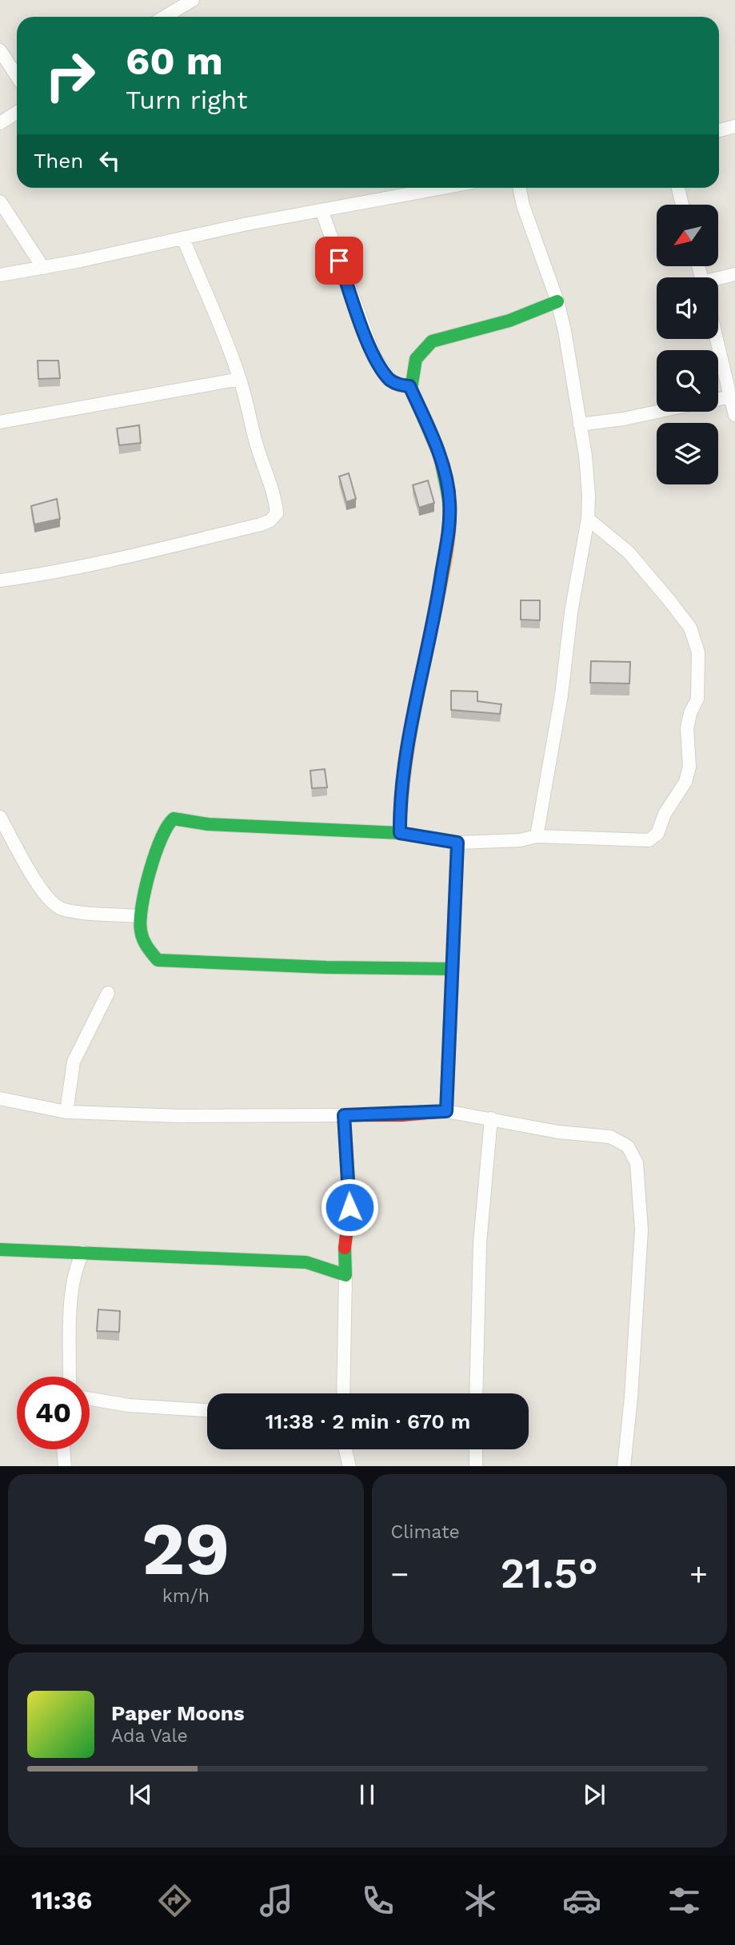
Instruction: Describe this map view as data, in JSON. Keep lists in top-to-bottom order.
{
  "north": "bottom left",
  "page": {
    "turn": ["60 m", "Turn right"],
    "then": "Then",
    "limit": "40",
    "trip": "11:38 · 2 min · 670 m",
    "tile": [
      ["29", "km/h"],
      "Climate"
    ],
    "heat": ["−", "21.5°", "+"],
    "song": ["Paper Moons", "Ada Vale"],
    "tabs": "11:36"
  }
}
